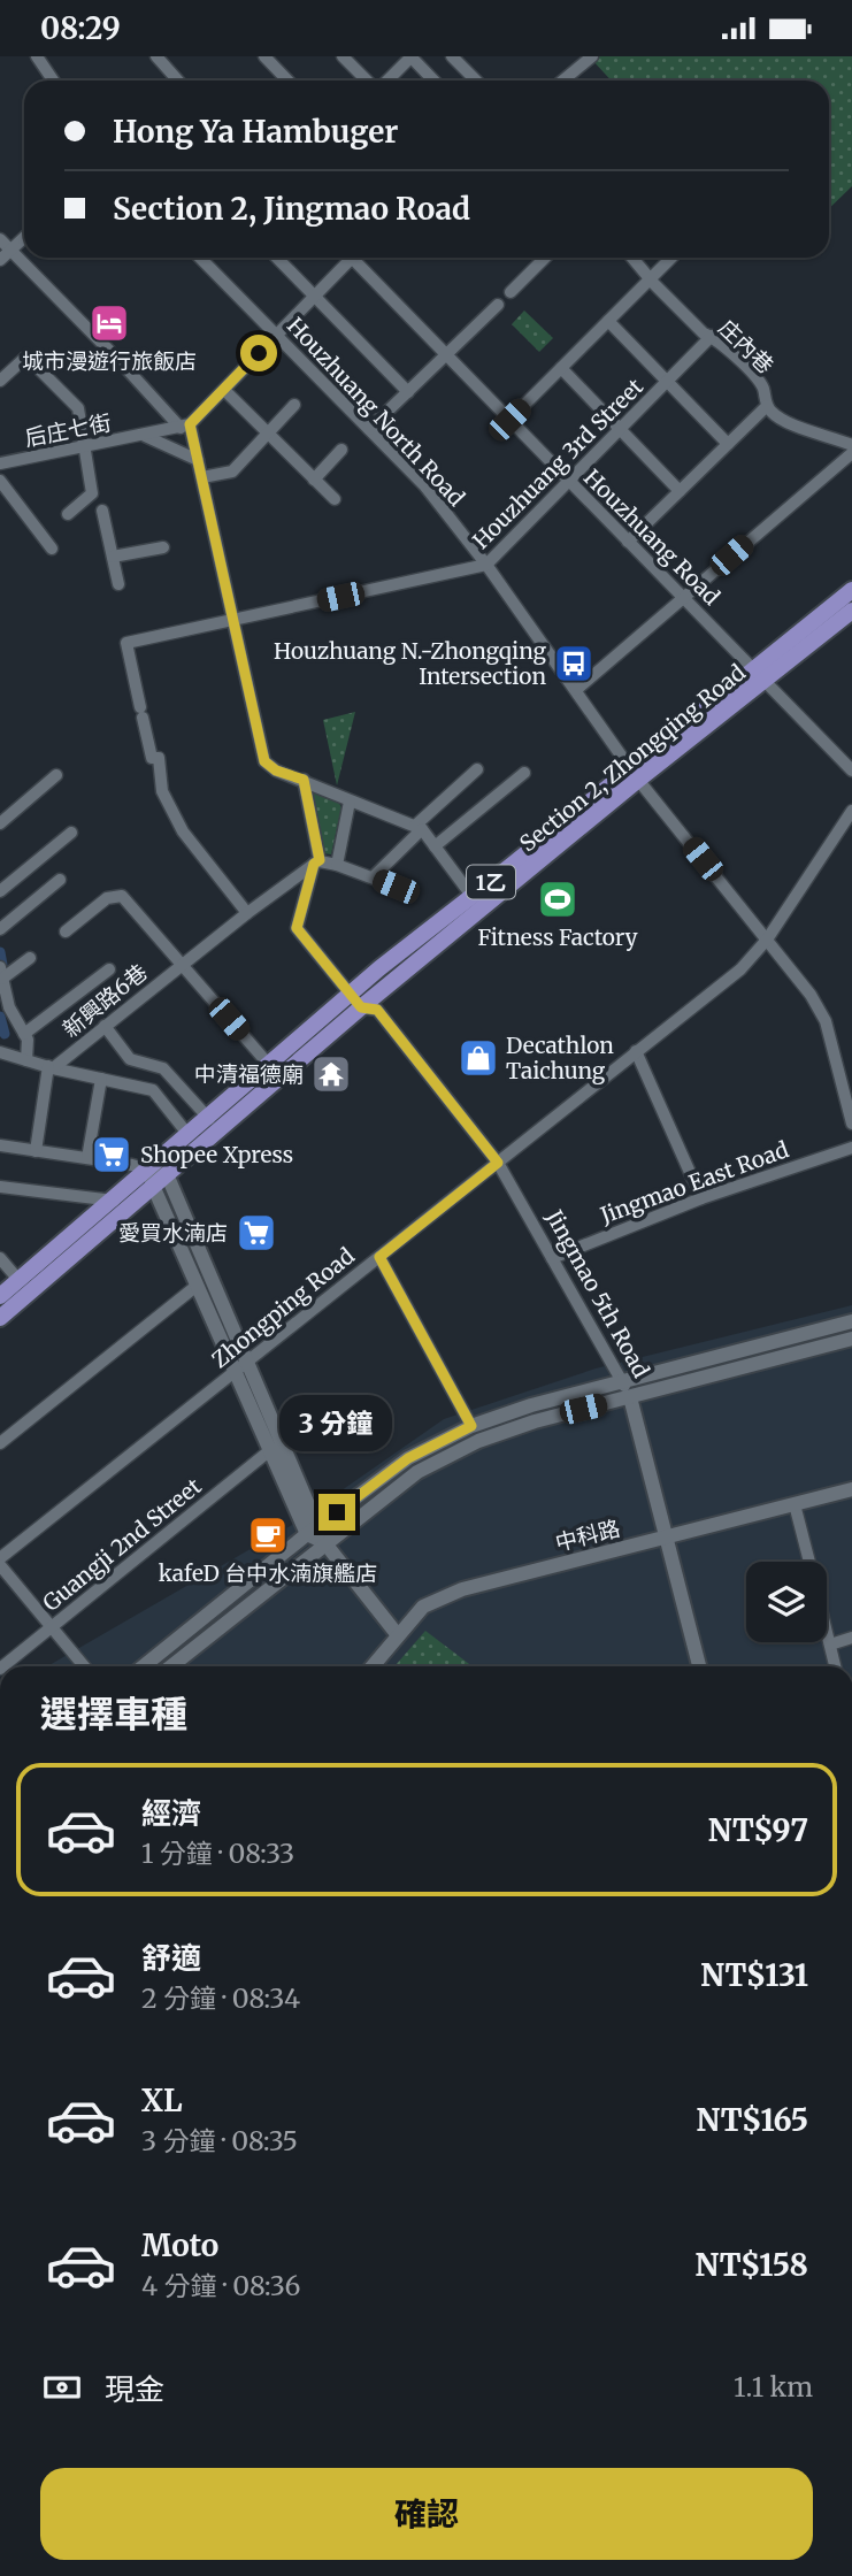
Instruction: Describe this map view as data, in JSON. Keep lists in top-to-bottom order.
{
  "streets": {
    "main road": ["Section 2, Zhongqing Road", "1乙"],
    "street": [
      "庄內巷",
      "Houzhuang North Road",
      "后庄七街",
      "Houzhuang 3rd Street",
      "Houzhuang Road",
      "新興路6巷",
      "Jingmao East Road",
      "Jingmao 5th Road",
      "Zhongping Road",
      "中科路",
      "Guangji 2nd Street"
    ]
  },
  "crossings": [
    ["庄內巷", "Houzhuang 3rd Street"],
    ["Houzhuang North Road", "Houzhuang 3rd Street"],
    ["Houzhuang North Road", "Section 2, Zhongqing Road"],
    ["Houzhuang North Road", "Zhongping Road"],
    ["Houzhuang 3rd Street", "Houzhuang Road"],
    ["Houzhuang 3rd Street", "新興路6巷"],
    ["Houzhuang Road", "Section 2, Zhongqing Road"],
    ["Section 2, Zhongqing Road", "Jingmao 5th Road"],
    ["新興路6巷", "Jingmao 5th Road"],
    ["Jingmao East Road", "Jingmao 5th Road"],
    ["Jingmao 5th Road", "Zhongping Road"],
    ["Jingmao 5th Road", "中科路"]
  ],
  "places": {
    "hotel": ["城市漫遊行旅飯店"],
    "bus stop": ["Houzhuang N.-Zhongqing Intersection"],
    "sports": ["Fitness Factory"],
    "shop": ["Decathlon Taichung"],
    "temple": ["中清福德廟"],
    "supermarket": ["Shopee Xpress", "愛買水湳店"],
    "cafe": ["kafeD 台中水湳旗艦店"]
  },
  "page": {
    "status": "08:29",
    "banner": ["Hong Ya Hambuger", "Section 2, Jingmao Road"],
    "bubble": "3 分鐘",
    "heading": "選擇車種",
    "list": [
      {
        "name": "經濟",
        "note": "1 分鐘 · 08:33",
        "value": "NT$97"
      },
      {
        "name": "舒適",
        "note": "2 分鐘 · 08:34",
        "value": "NT$131"
      },
      {
        "name": "XL",
        "note": "3 分鐘 · 08:35",
        "value": "NT$165"
      },
      {
        "name": "Moto",
        "note": "4 分鐘 · 08:36",
        "value": "NT$158"
      }
    ],
    "pay": ["現金", "1.1 km"],
    "buttons": "確認"
  }
}
